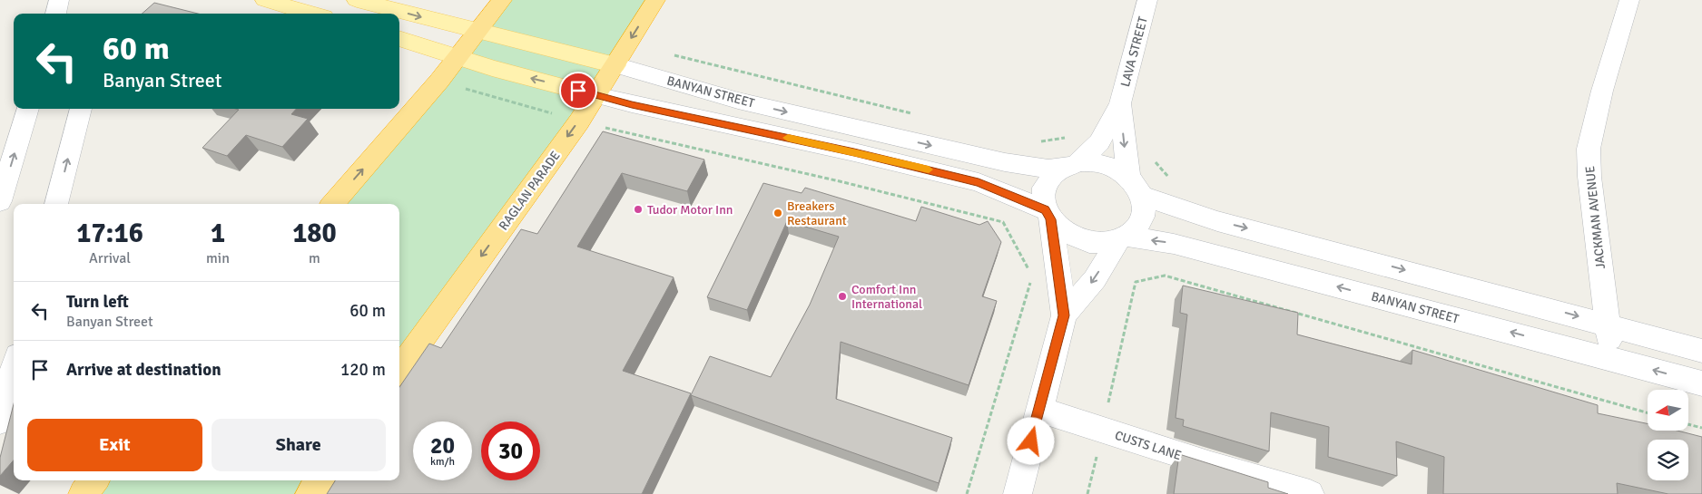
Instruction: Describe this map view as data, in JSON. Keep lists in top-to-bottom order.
{
  "streets": {
    "highway": ["RAGLAN PARADE"],
    "main road": ["BANYAN STREET"],
    "street": ["LAVA STREET", "JACKMAN AVENUE", "CUSTS LANE"]
  },
  "crossings": [
    ["LAVA STREET", "BANYAN STREET"],
    ["BANYAN STREET", "RAGLAN PARADE"],
    ["BANYAN STREET", "JACKMAN AVENUE"]
  ],
  "places": ["Tudor Motor Inn", "Breakers Restaurant", "Comfort Inn International"],
  "north": "left",
  "page": {
    "turn": ["60 m", "Banyan Street"],
    "eta": [
      "17:16",
      "Arrival",
      "1",
      "min",
      "180",
      "m"
    ],
    "list": [
      {
        "name": "Turn left",
        "note": "Banyan Street",
        "value": "60 m"
      },
      {
        "name": "Arrive at destination",
        "value": "120 m"
      }
    ],
    "buttons": ["Exit", "Share"],
    "speed": "20 km/h",
    "limit": "30"
  }
}
